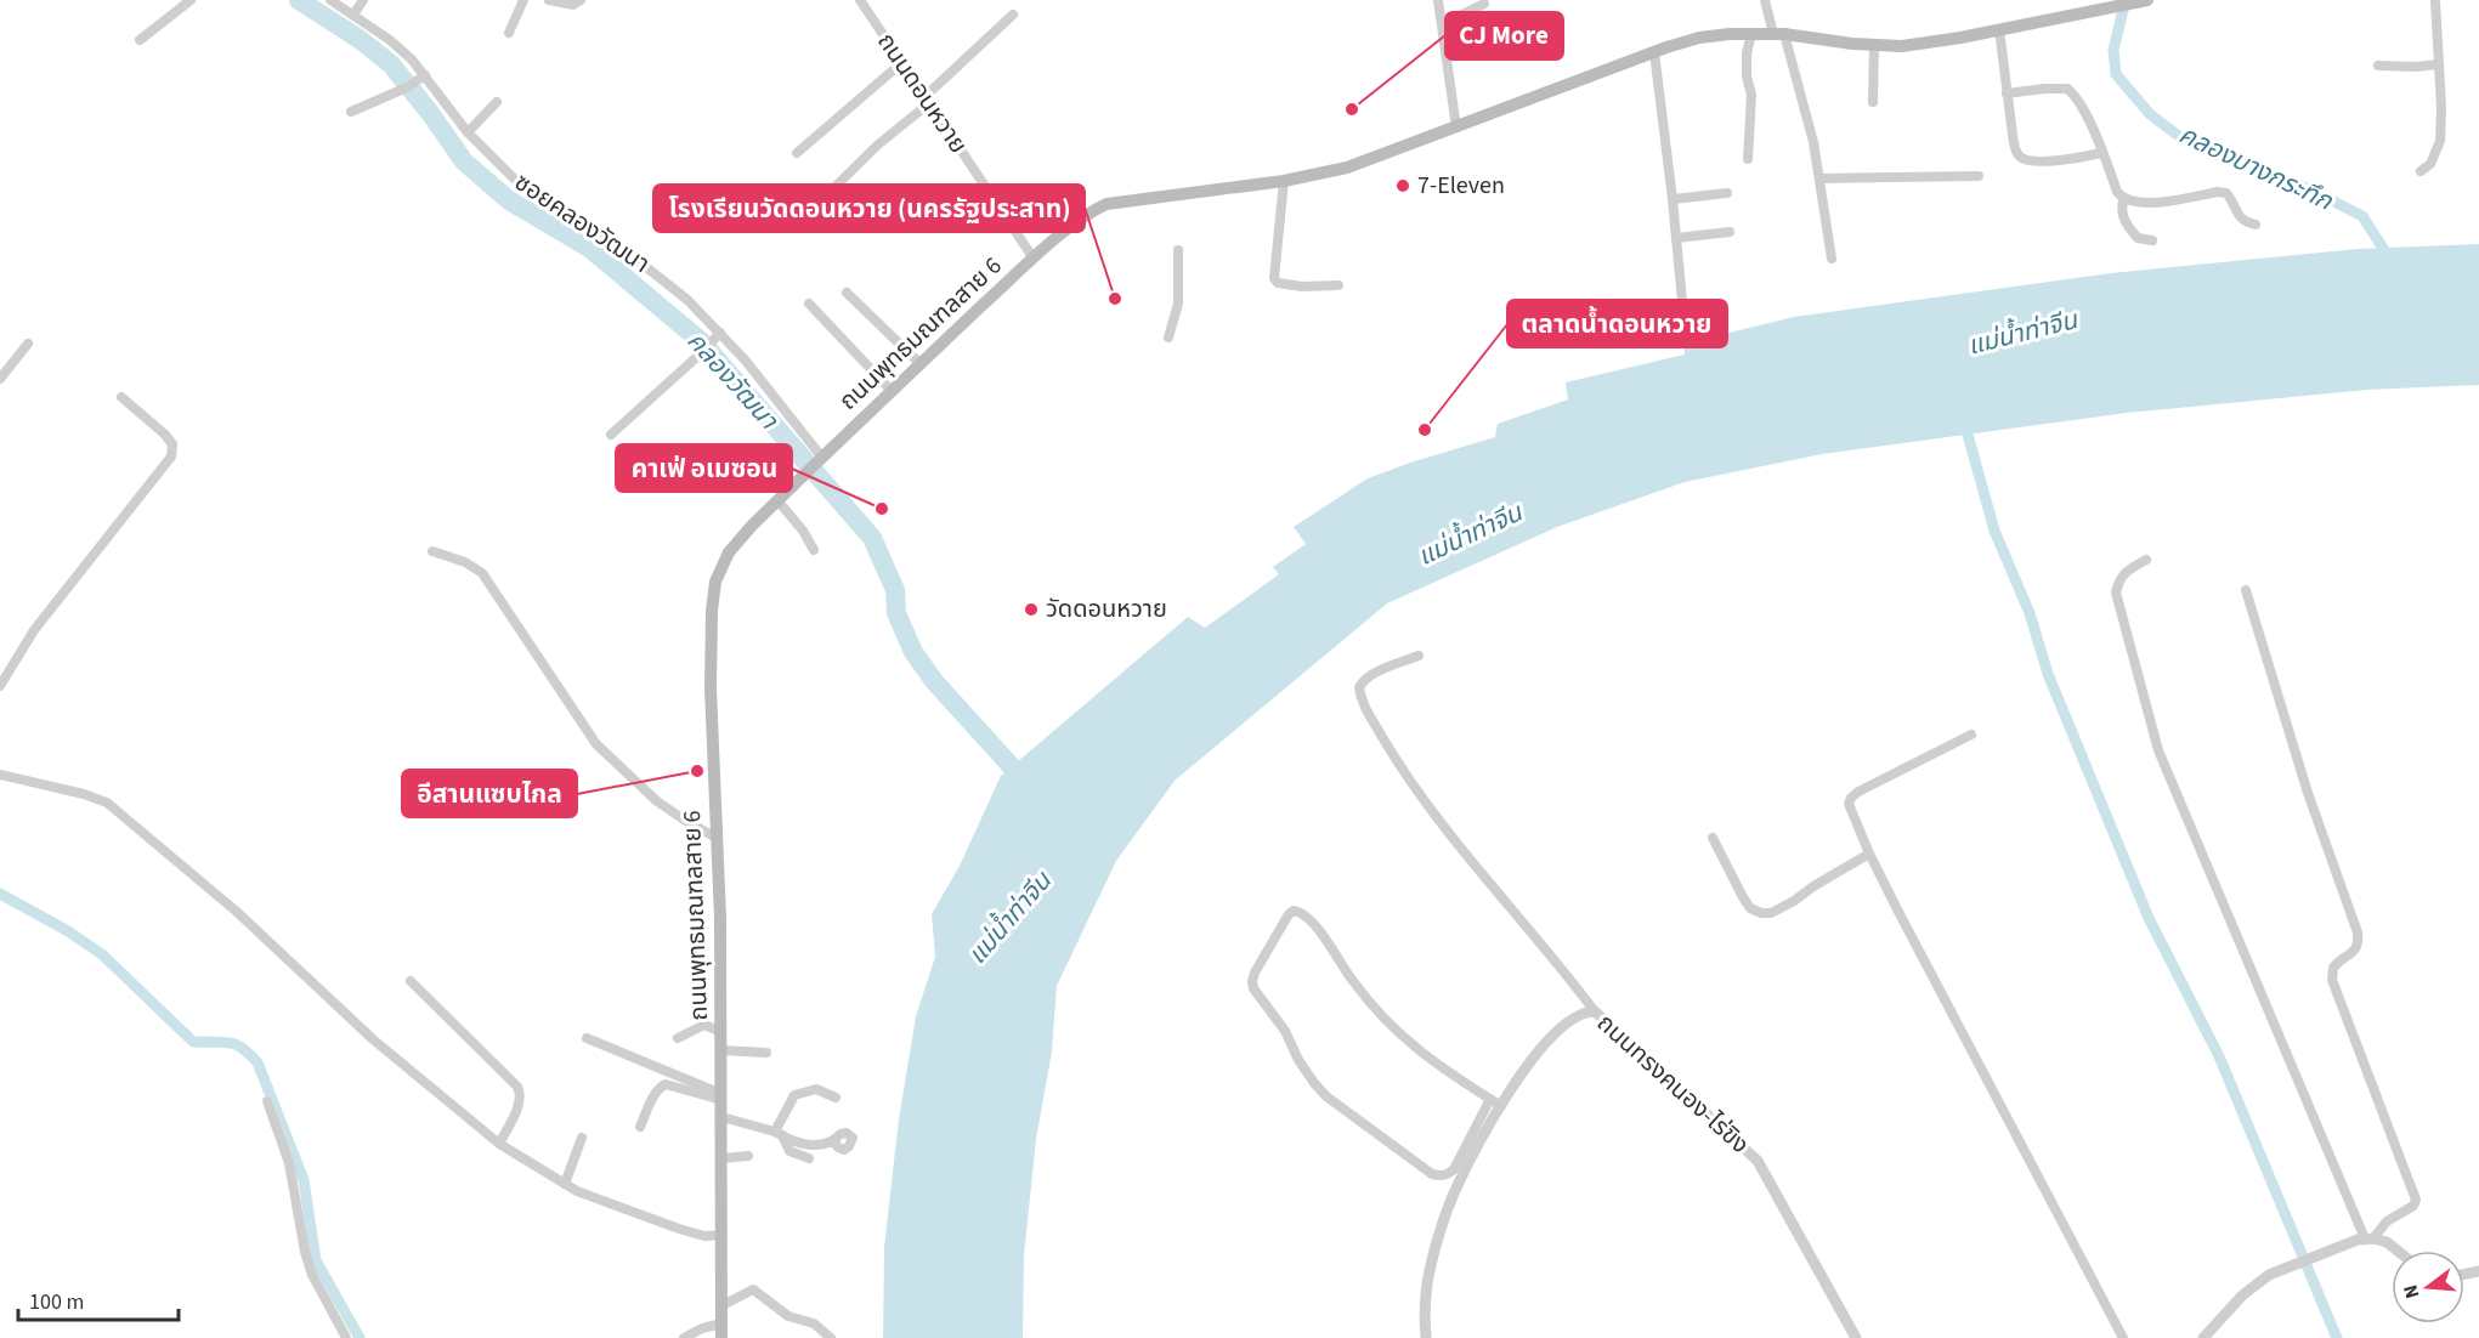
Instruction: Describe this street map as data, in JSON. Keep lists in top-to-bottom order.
{
  "streets": {
    "main road": ["ถนนพุทธมณฑลสาย 6"],
    "street": ["ถนนดอนหวาย", "ซอยคลองวัฒนา", "ถนนทรงคนอง-ไร่ขิง"]
  },
  "crossings": [
    ["ถนนดอนหวาย", "ถนนพุทธมณฑลสาย 6"],
    ["ซอยคลองวัฒนา", "ถนนพุทธมณฑลสาย 6"]
  ],
  "water": ["คลองบางกระทึก", "แม่น้ำท่าจีน", "คลองวัฒนา"],
  "places": [
    "CJ More",
    "7-Eleven",
    "โรงเรียนวัดดอนหวาย (นครรัฐประสาท)",
    "ตลาดน้ำดอนหวาย",
    "คาเฟ่ อเมซอน",
    "วัดดอนหวาย",
    "อีสานแซบไกล"
  ],
  "scale_bar": "100 m",
  "north": "left"
}
